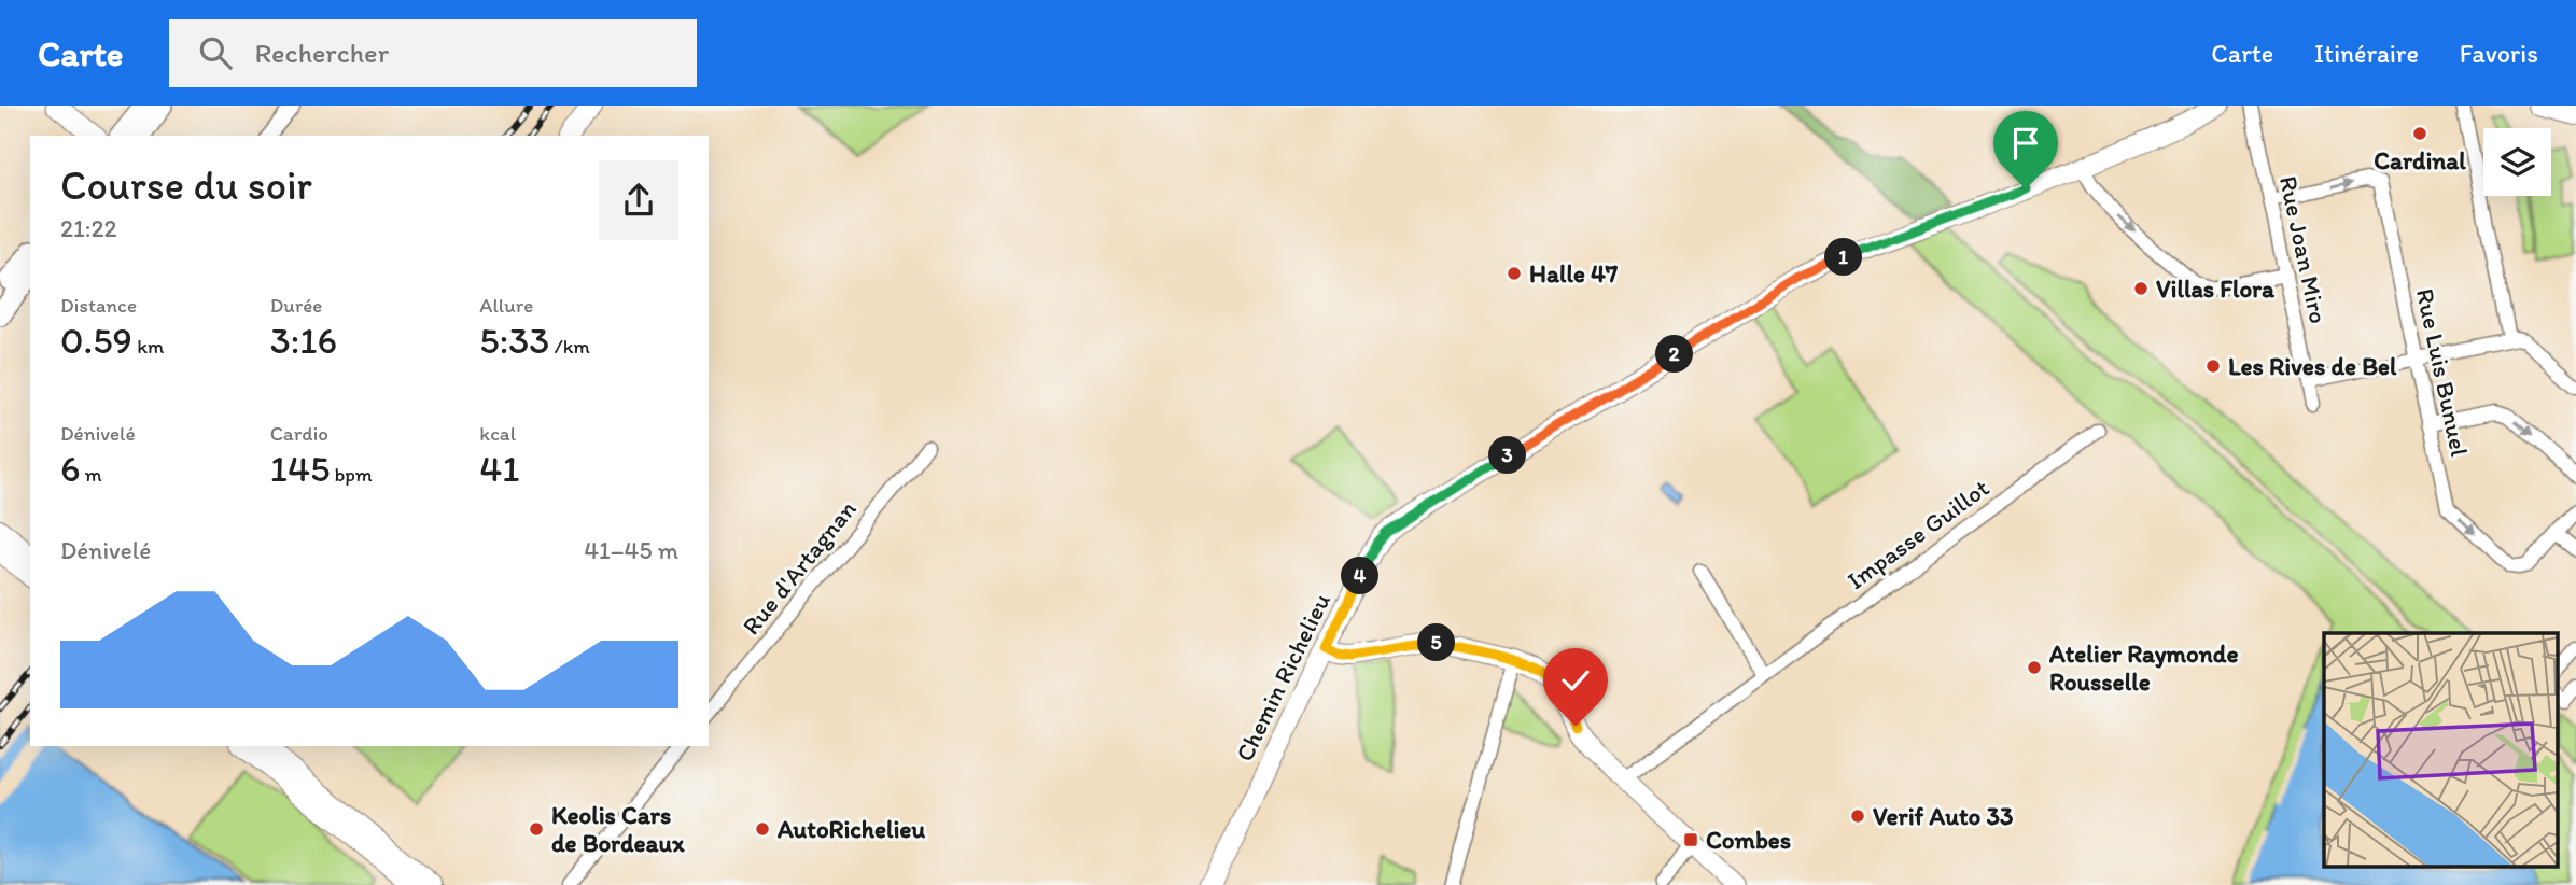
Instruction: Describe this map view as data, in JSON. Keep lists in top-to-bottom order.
{
  "streets": {
    "street": [
      "Rue Joan Miro",
      "Rue Luis Bunuel",
      "Impasse Guillot",
      "Rue d'Artagnan",
      "Chemin Richelieu"
    ]
  },
  "crossings": [
    ["Rue Joan Miro", "Rue Luis Bunuel"]
  ],
  "places": {
    "other": [
      "Cardinal",
      "Halle 47",
      "Villas Flora",
      "Les Rives de Bel",
      "Atelier Raymonde Rousselle",
      "Verif Auto 33",
      "Keolis Cars de Bordeaux",
      "AutoRichelieu"
    ],
    "transit": ["Combes"]
  },
  "page": {
    "header": "Carte",
    "search": "Rechercher",
    "nav": ["Carte", "Itinéraire", "Favoris"],
    "heading": ["Course du soir", "21:22"],
    "pins": [
      "1",
      "2",
      "3",
      "4",
      "5"
    ],
    "stats": [
      ["Distance", "0.59 km"],
      ["Durée", "3:16"],
      ["Allure", "5:33 /km"],
      ["Dénivelé", "6 m"],
      ["Cardio", "145 bpm"],
      ["kcal", "41"]
    ],
    "chart": ["Dénivelé", "41–45 m"]
  }
}
